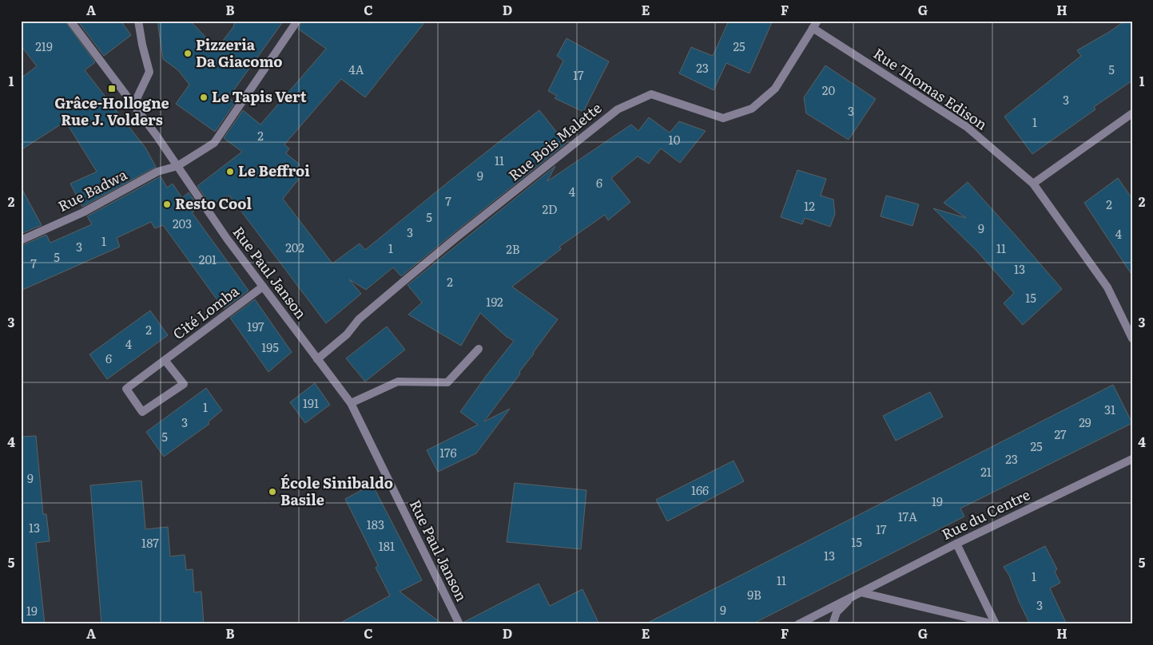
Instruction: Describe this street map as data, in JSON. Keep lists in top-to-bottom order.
{
  "streets": {
    "street": [
      "Rue Thomas Edison",
      "Rue Bois Malette",
      "Rue Badwa",
      "Rue Paul Janson",
      "Cité Lomba",
      "Rue du Centre"
    ]
  },
  "crossings": [
    ["Rue Thomas Edison", "Rue Bois Malette"],
    ["Rue Bois Malette", "Rue Paul Janson"],
    ["Rue Badwa", "Rue Paul Janson"],
    ["Rue Paul Janson", "Cité Lomba"]
  ],
  "places": {
    "other": [
      "Pizzeria Da Giacomo",
      "Le Tapis Vert",
      "Le Beffroi",
      "Resto Cool",
      "École Sinibaldo Basile"
    ],
    "transit": ["Grâce-Hollogne Rue J. Volders"]
  },
  "house_numbers": [
    "219",
    "25",
    "23",
    "4A",
    "5",
    "17",
    "20",
    "3",
    "3",
    "1",
    "2",
    "10",
    "11",
    "9",
    "6",
    "4",
    "7",
    "2",
    "12",
    "2D",
    "5",
    "203",
    "9",
    "3",
    "4",
    "1",
    "3",
    "202",
    "1",
    "11",
    "2B",
    "5",
    "201",
    "7",
    "13",
    "2",
    "15",
    "192",
    "197",
    "2",
    "4",
    "195",
    "6",
    "191",
    "1",
    "31",
    "3",
    "29",
    "27",
    "5",
    "25",
    "176",
    "23",
    "21",
    "9",
    "166",
    "19",
    "17A",
    "183",
    "13",
    "17",
    "15",
    "187",
    "181",
    "13",
    "1",
    "11",
    "9B",
    "3",
    "9",
    "19"
  ],
  "grid": {
    "columns": [
      "A",
      "B",
      "C",
      "D",
      "E",
      "F",
      "G",
      "H"
    ],
    "rows": [
      "1",
      "2",
      "3",
      "4",
      "5"
    ]
  }
}
